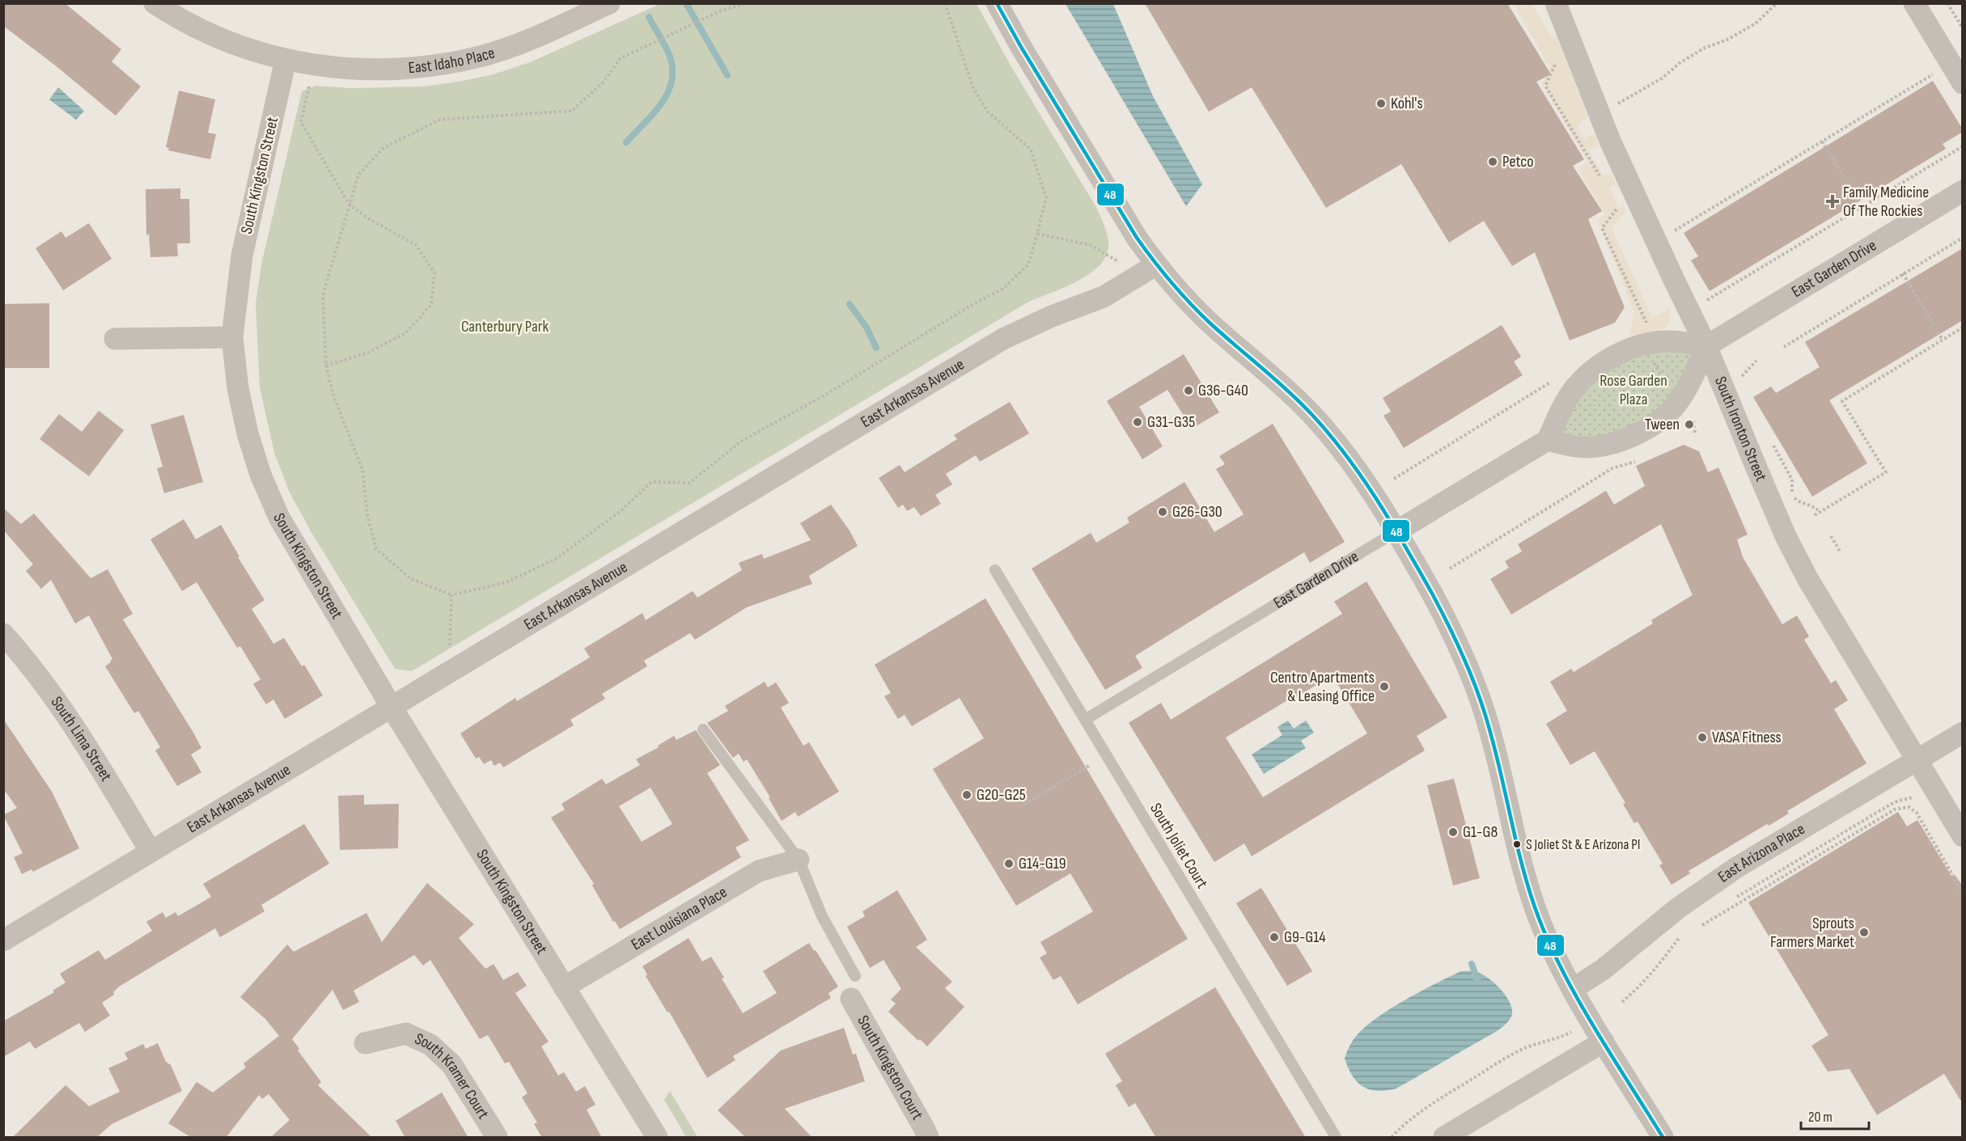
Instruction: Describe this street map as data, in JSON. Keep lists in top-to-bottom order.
{
  "streets": {
    "street": [
      "East Idaho Place",
      "South Kingston Street",
      "East Garden Drive",
      "East Arkansas Avenue",
      "South Ironton Street",
      "South Lima Street",
      "East Arizona Place",
      "East Louisiana Place",
      "South Kingston Court",
      "South Kramer Court"
    ],
    "lane": ["South Joliet Court"]
  },
  "crossings": [
    ["East Idaho Place", "South Kingston Street"],
    ["South Kingston Street", "East Arkansas Avenue"],
    ["South Kingston Street", "East Louisiana Place"],
    ["East Garden Drive", "South Ironton Street"],
    ["East Garden Drive", "South Joliet Court"],
    ["East Arkansas Avenue", "South Lima Street"],
    ["South Ironton Street", "East Arizona Place"]
  ],
  "parks": ["Canterbury Park", "Rose Garden Plaza"],
  "places": {
    "other": [
      "Kohl's",
      "Petco",
      "G36-G40",
      "G31-G35",
      "Tween",
      "G26-G30",
      "Centro Apartments & Leasing Office",
      "VASA Fitness",
      "G20-G25",
      "G1-G8",
      "S Joliet St & E Arizona Pl",
      "G14-G19",
      "Sprouts Farmers Market",
      "G9-G14"
    ],
    "health": ["Family Medicine Of The Rockies"]
  },
  "lines": ["transit line 48"],
  "scale_bar": "20 m"
}
